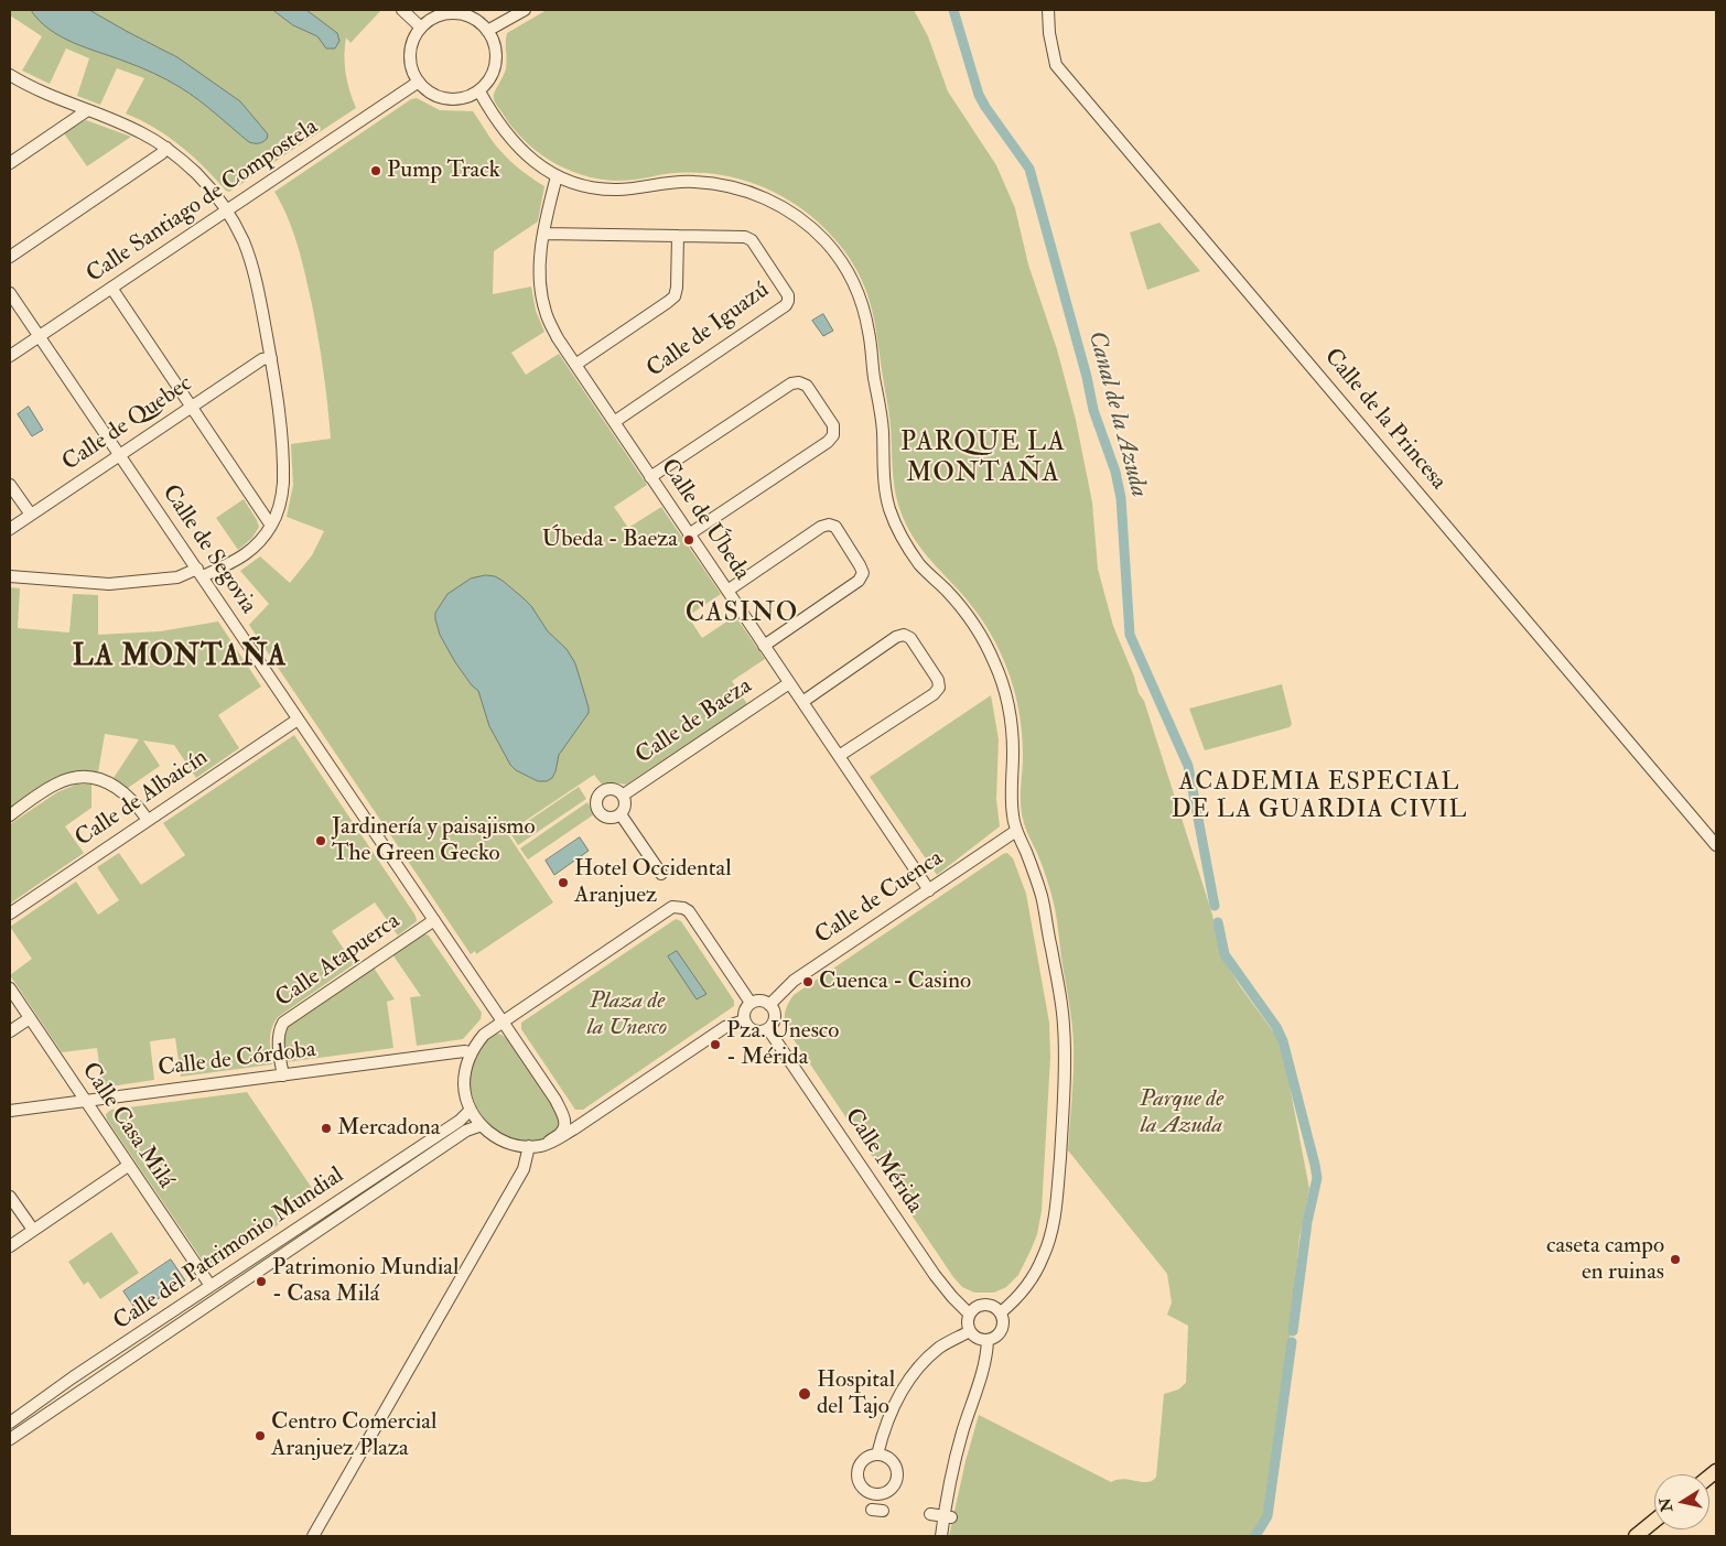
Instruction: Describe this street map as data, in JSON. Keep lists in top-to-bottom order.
{
  "streets": {
    "street": [
      "Calle Santiago de Compostela",
      "Calle de Iguazú",
      "Calle de la Princesa",
      "Calle de Quebec",
      "Calle de Úbeda",
      "Calle de Segovia",
      "Calle de Baeza",
      "Calle de Albaicín",
      "Calle de Cuenca",
      "Calle Atapuerca",
      "Calle de Córdoba",
      "Calle Casa Milá",
      "Calle Mérida",
      "Calle del Patrimonio Mundial"
    ]
  },
  "crossings": [
    ["Calle Santiago de Compostela", "Calle de Segovia"],
    ["Calle de Iguazú", "Calle de Úbeda"],
    ["Calle de Quebec", "Calle de Segovia"],
    ["Calle de Úbeda", "Calle de Baeza"],
    ["Calle de Úbeda", "Calle de Cuenca"],
    ["Calle de Segovia", "Calle de Albaicín"],
    ["Calle de Segovia", "Calle Atapuerca"],
    ["Calle de Cuenca", "Calle Mérida"],
    ["Calle Atapuerca", "Calle de Córdoba"],
    ["Calle de Córdoba", "Calle Casa Milá"],
    ["Calle de Córdoba", "Calle del Patrimonio Mundial"],
    ["Calle Casa Milá", "Calle del Patrimonio Mundial"]
  ],
  "districts": [
    "PARQUE LA MONTAÑA",
    "CASINO",
    "LA MONTAÑA",
    "ACADEMIA ESPECIAL DE LA GUARDIA CIVIL"
  ],
  "water": ["Canal de la Azuda"],
  "parks": ["Plaza de la Unesco", "Parque de la Azuda"],
  "places": [
    "Pump Track",
    "Úbeda - Baeza",
    "Jardinería y paisajismo The Green Gecko",
    "Hotel Occidental Aranjuez",
    "Cuenca - Casino",
    "Pza. Unesco - Mérida",
    "Mercadona",
    "caseta campo en ruinas",
    "Patrimonio Mundial - Casa Milá",
    "Hospital del Tajo",
    "Centro Comercial Aranjuez Plaza"
  ],
  "north": "left"
}
